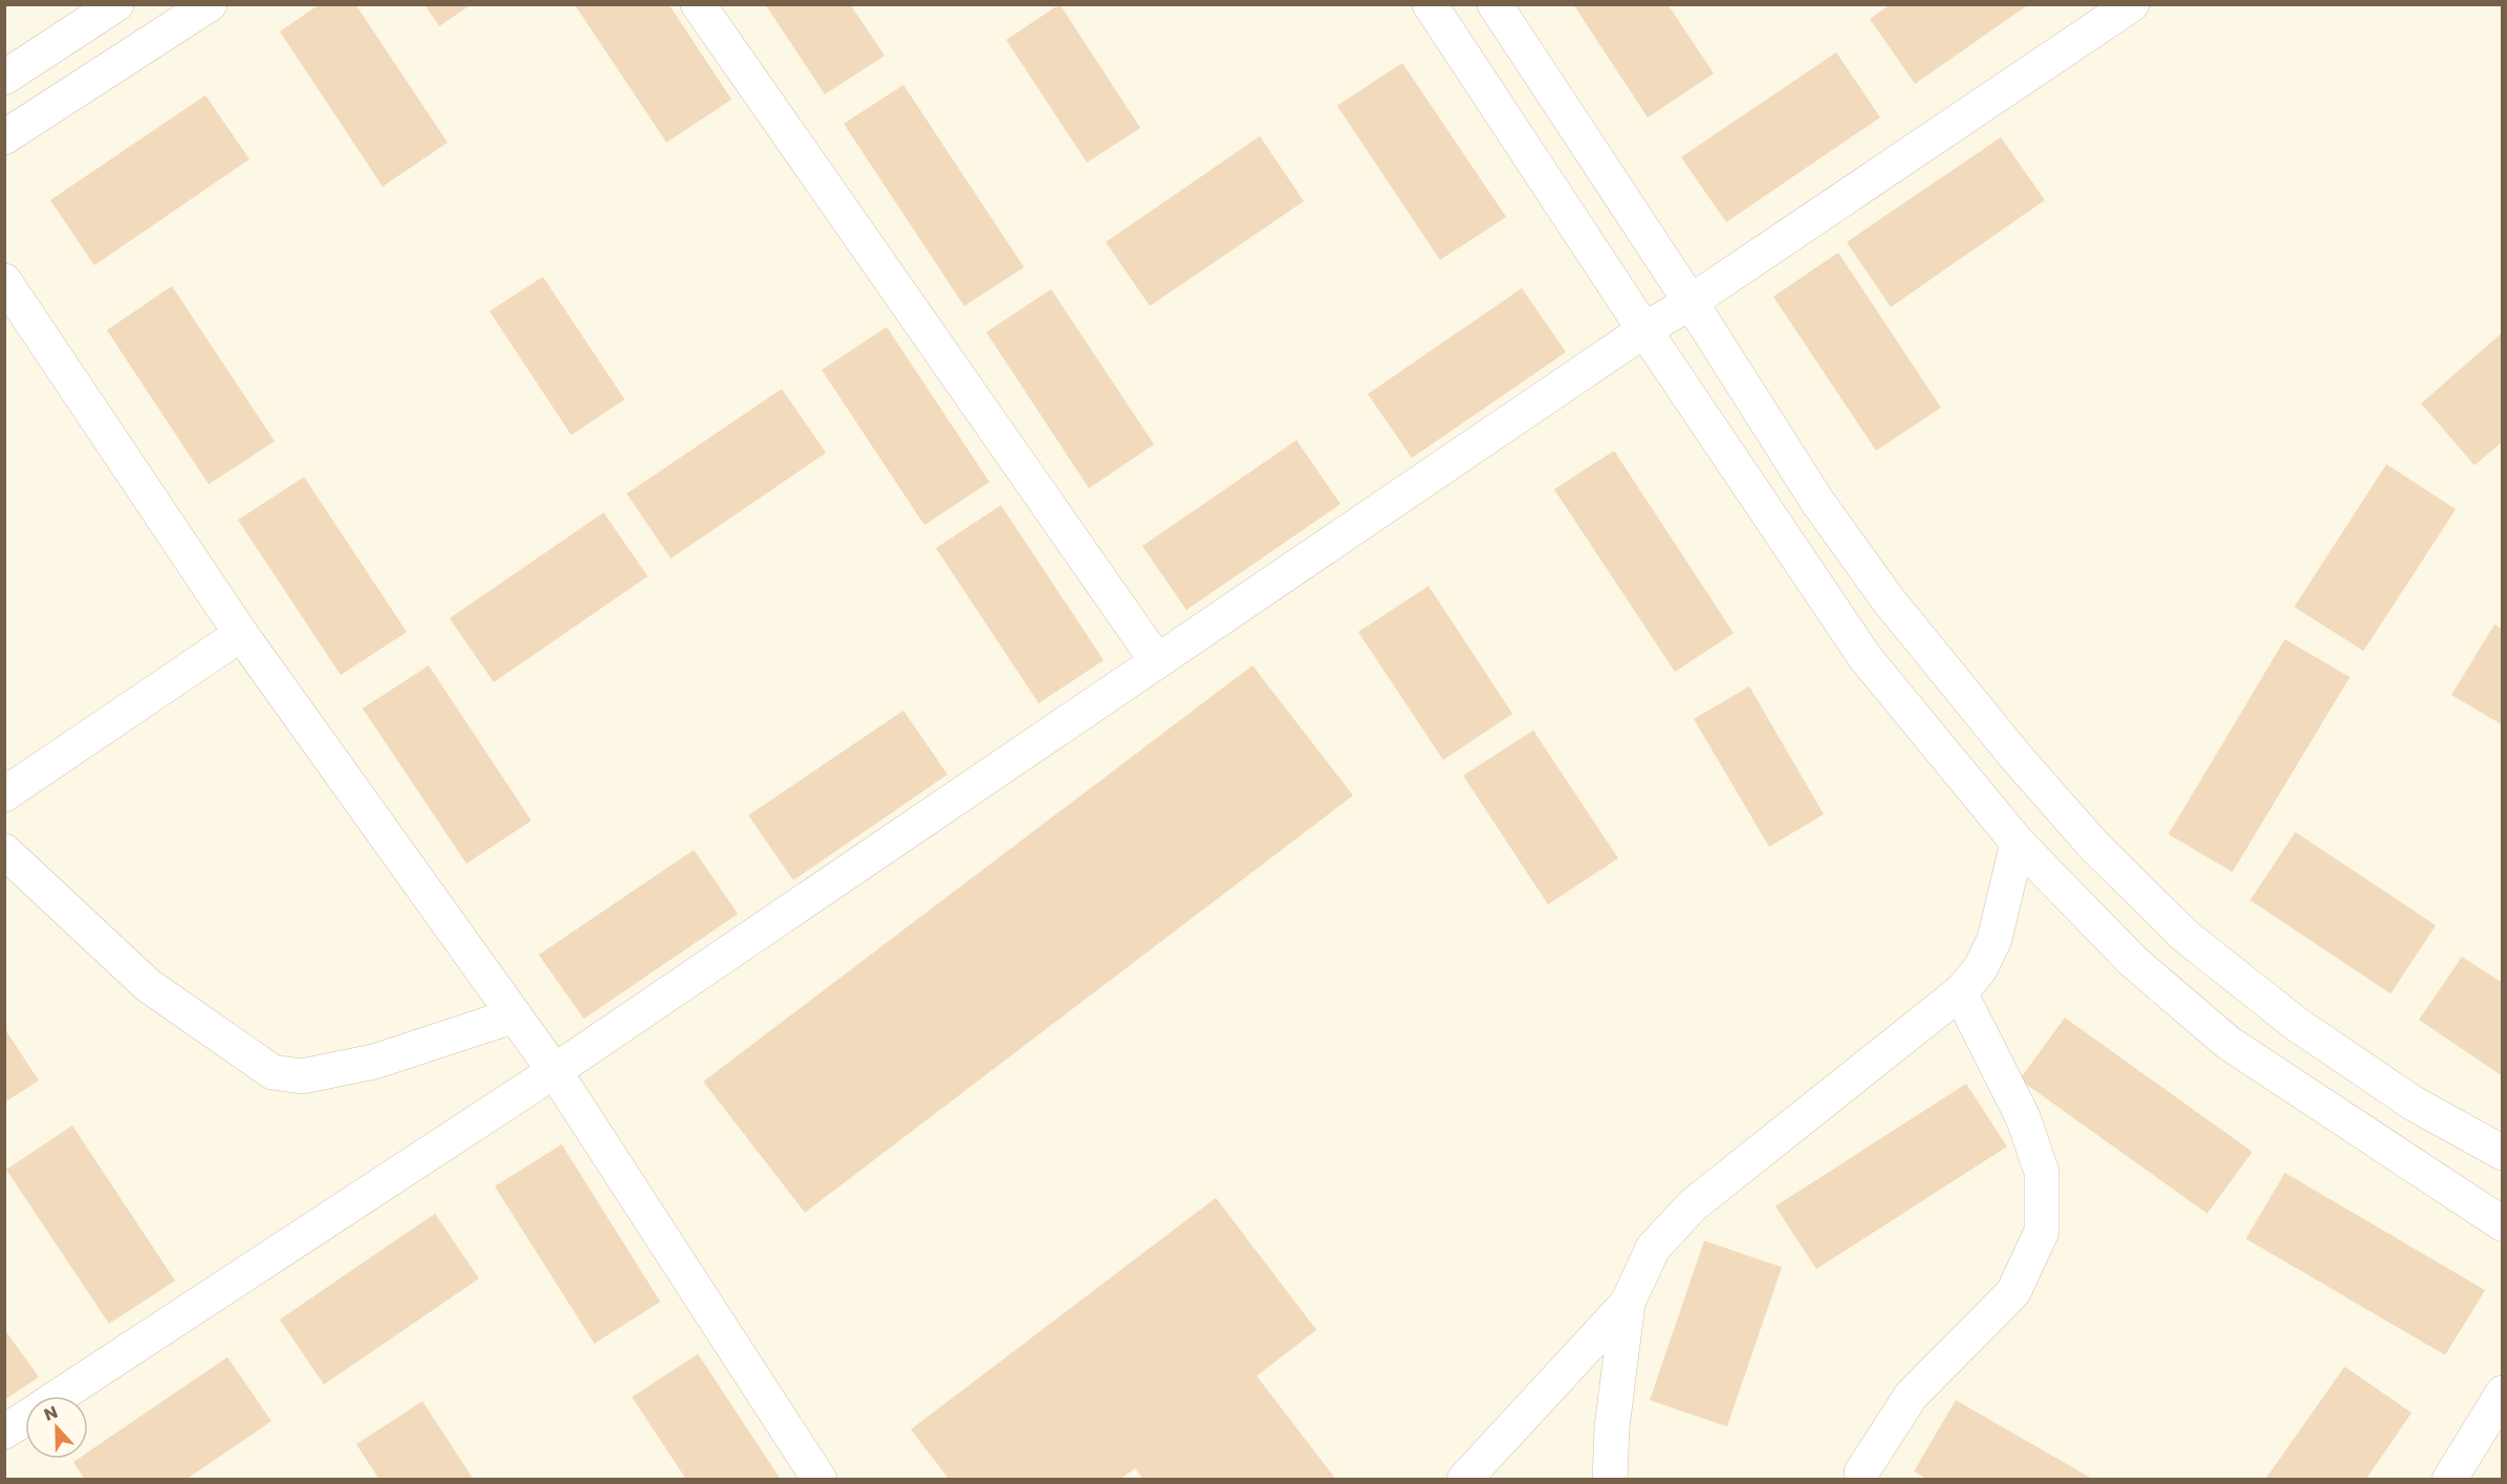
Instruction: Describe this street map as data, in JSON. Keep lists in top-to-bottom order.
{
  "north": "top"
}
